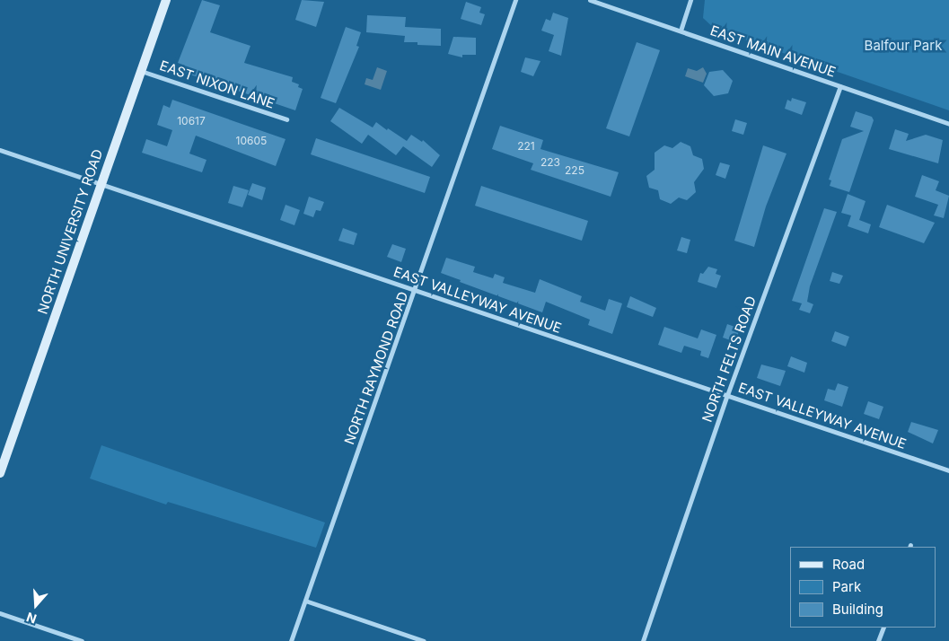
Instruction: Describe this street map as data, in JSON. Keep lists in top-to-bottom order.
{
  "streets": {
    "main road": ["NORTH UNIVERSITY ROAD"],
    "street": [
      "EAST MAIN AVENUE",
      "EAST NIXON LANE",
      "EAST VALLEYWAY AVENUE",
      "NORTH FELTS ROAD",
      "NORTH RAYMOND ROAD"
    ]
  },
  "crossings": [
    ["EAST MAIN AVENUE", "NORTH FELTS ROAD"],
    ["EAST NIXON LANE", "NORTH UNIVERSITY ROAD"],
    ["NORTH UNIVERSITY ROAD", "EAST VALLEYWAY AVENUE"],
    ["EAST VALLEYWAY AVENUE", "NORTH FELTS ROAD"],
    ["EAST VALLEYWAY AVENUE", "NORTH RAYMOND ROAD"]
  ],
  "parks": ["Balfour Park"],
  "house_numbers": [
    "10617",
    "10605",
    "221",
    "223",
    "225"
  ],
  "legend": ["Road", "Park", "Building"],
  "north": "bottom"
}
